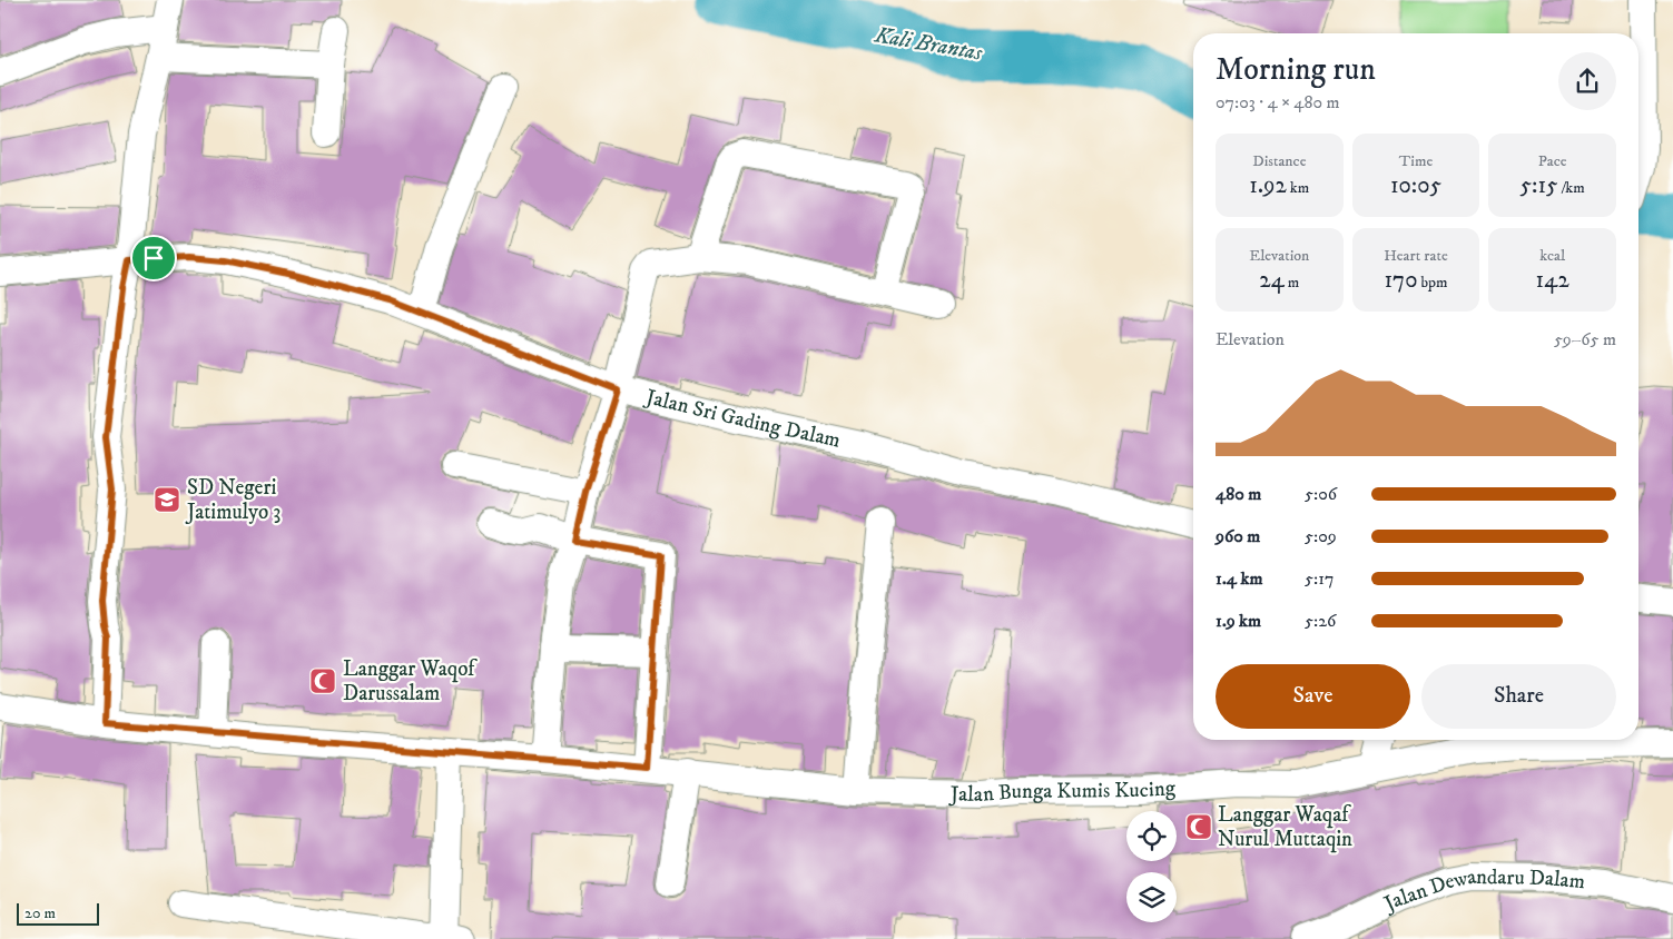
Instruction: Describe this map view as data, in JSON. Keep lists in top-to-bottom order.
{
  "streets": {
    "street": ["Jalan Sri Gading Dalam", "Jalan Bunga Kumis Kucing", "Jalan Dewandaru Dalam"]
  },
  "water": ["Kali Brantas"],
  "places": {
    "school or university": ["SD Negeri Jatimulyo 3"],
    "mosque": ["Langgar Waqof Darussalam", "Langgar Waqaf Nurul Muttaqin"]
  },
  "scale_bar": "20 m",
  "page": {
    "heading": ["Morning run", "07:03 · 4 × 480 m"],
    "stats": [
      ["Distance", "1.92 km"],
      ["Time", "10:05"],
      ["Pace", "5:15 /km"],
      ["Elevation", "24 m"],
      ["Heart rate", "170 bpm"],
      ["kcal", "142"]
    ],
    "chart": ["Elevation", "59–65 m"],
    "list": [
      {
        "name": "480 m",
        "note": "5:06"
      },
      {
        "name": "960 m",
        "note": "5:09"
      },
      {
        "name": "1.4 km",
        "note": "5:17"
      },
      {
        "name": "1.9 km",
        "note": "5:26"
      }
    ],
    "buttons": ["Save", "Share"],
    "scale": "20 m"
  }
}
